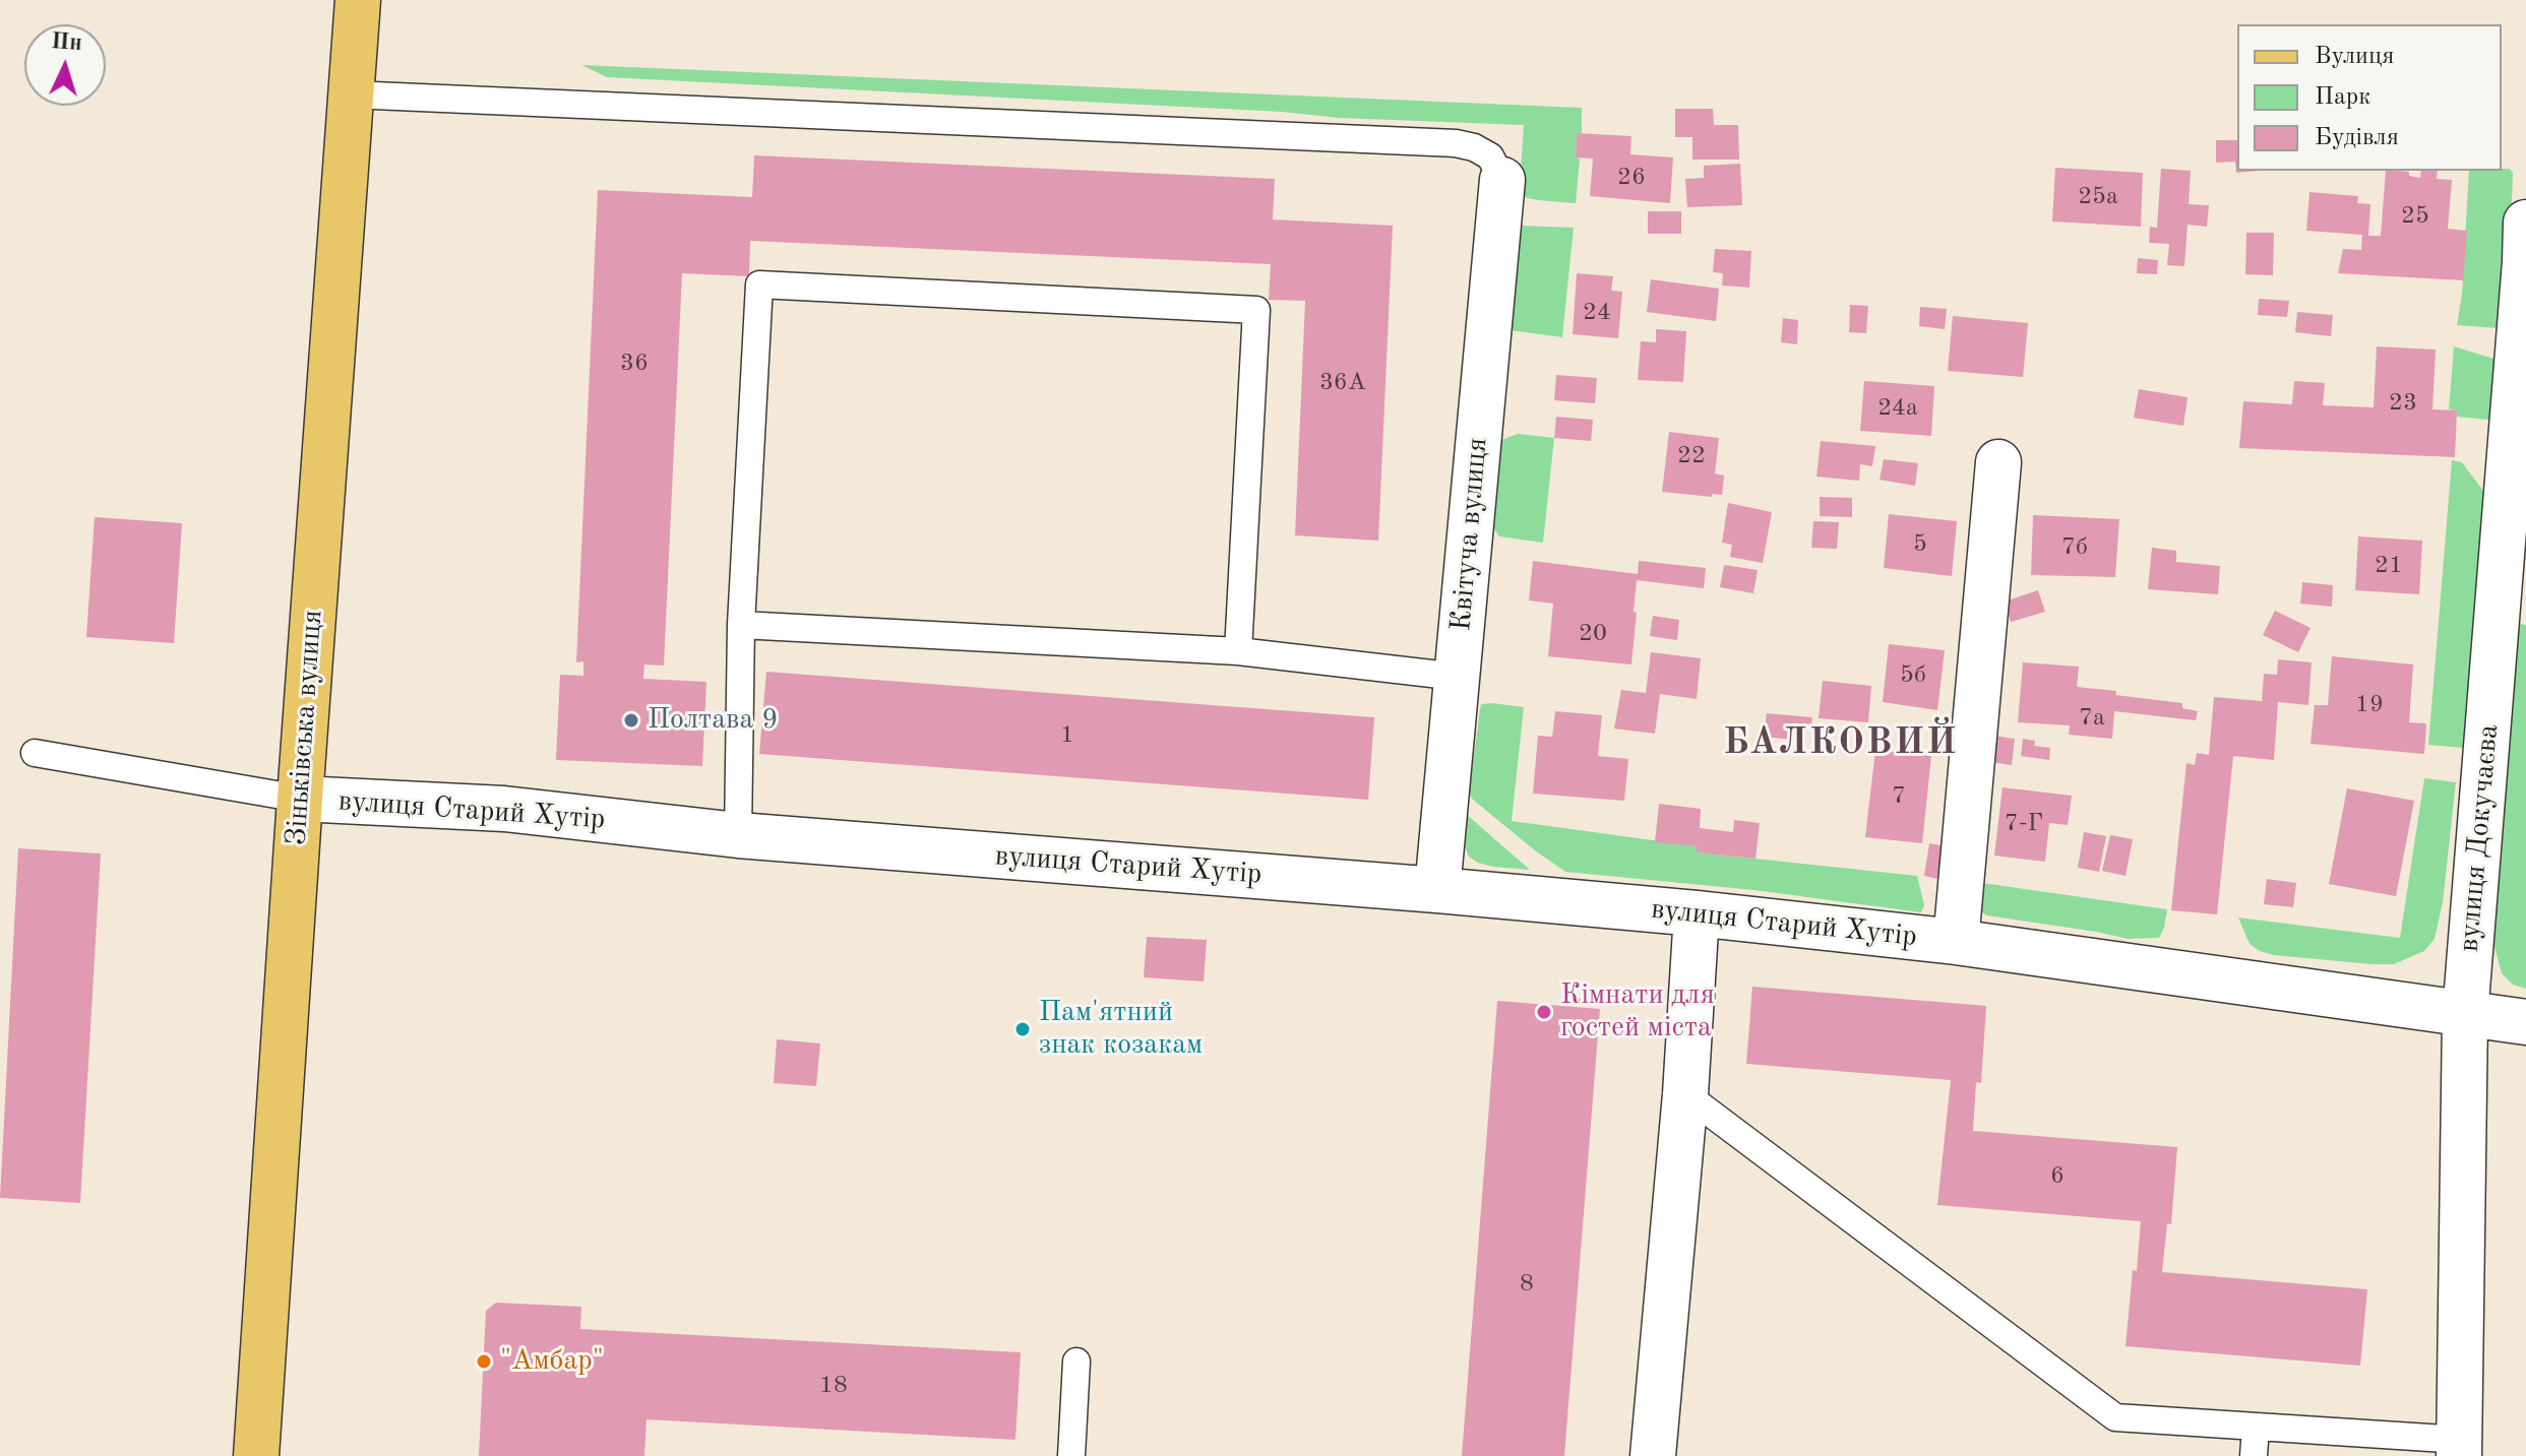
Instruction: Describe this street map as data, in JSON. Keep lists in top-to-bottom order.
{
  "streets": {
    "main road": ["Зіньківська вулиця"],
    "street": ["Квітуча вулиця", "вулиця Старий Хутір", "вулиця Докучаєва"]
  },
  "crossings": [
    ["Квітуча вулиця", "вулиця Старий Хутір"],
    ["Зіньківська вулиця", "вулиця Старий Хутір"],
    ["вулиця Старий Хутір", "вулиця Докучаєва"]
  ],
  "districts": ["БАЛКОВИЙ"],
  "places": [
    "Полтава 9",
    "Кімнати для гостей міста",
    "Пам'ятний знак козакам",
    "\"Амбар\""
  ],
  "house_numbers": [
    "26",
    "25а",
    "25",
    "24",
    "36",
    "36А",
    "23",
    "24а",
    "22",
    "5",
    "7б",
    "21",
    "20",
    "5б",
    "19",
    "7а",
    "1",
    "7",
    "7-Г",
    "6",
    "8",
    "18"
  ],
  "legend": ["Вулиця", "Парк", "Будівля"],
  "north": "top"
}
